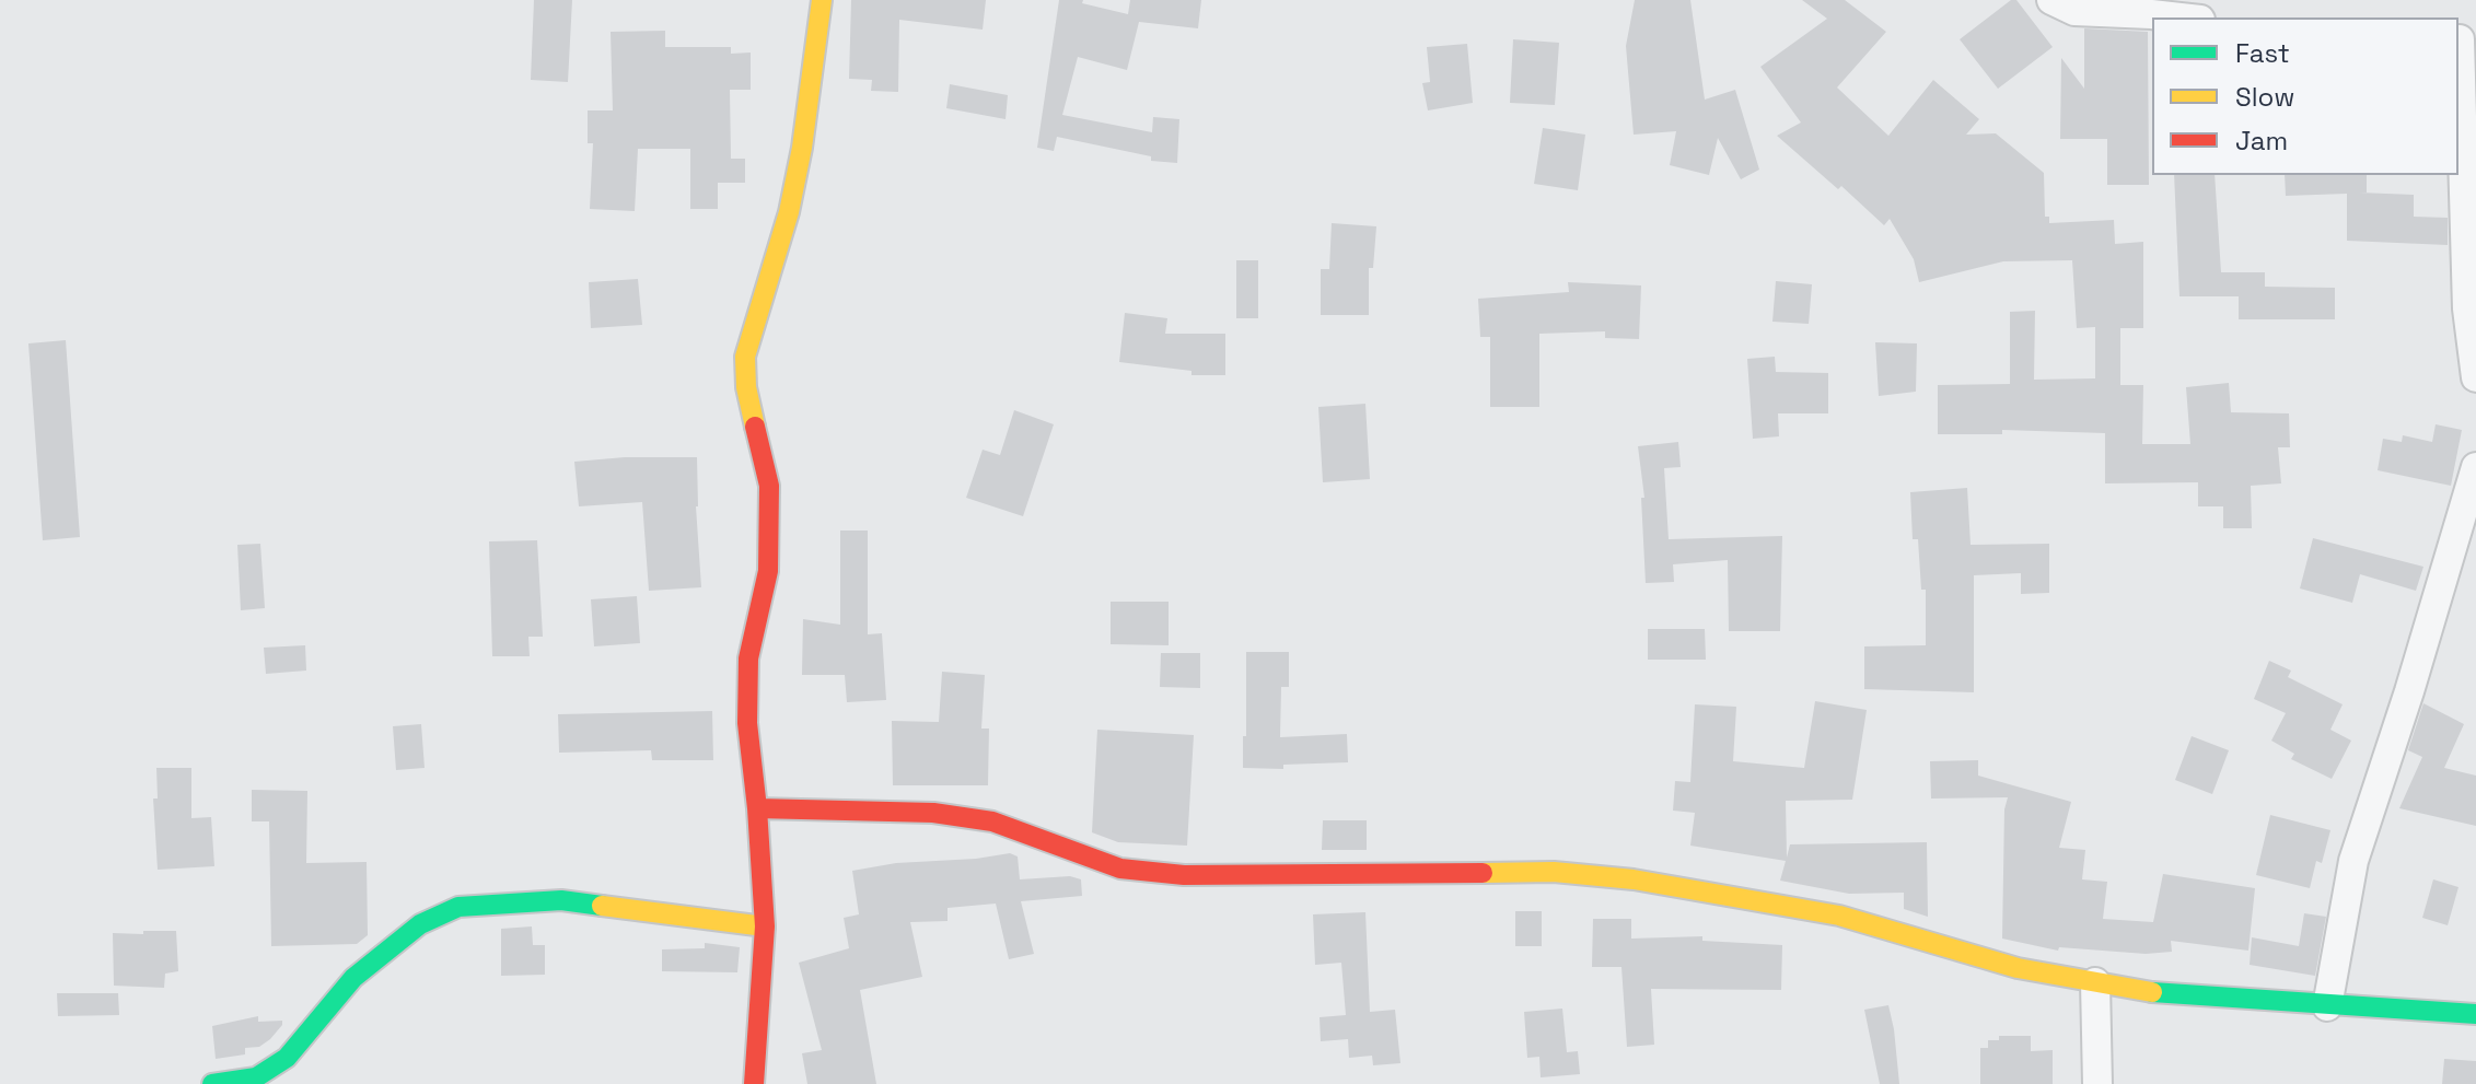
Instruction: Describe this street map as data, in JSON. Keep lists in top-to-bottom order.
{
  "legend": ["Fast", "Slow", "Jam"]
}
